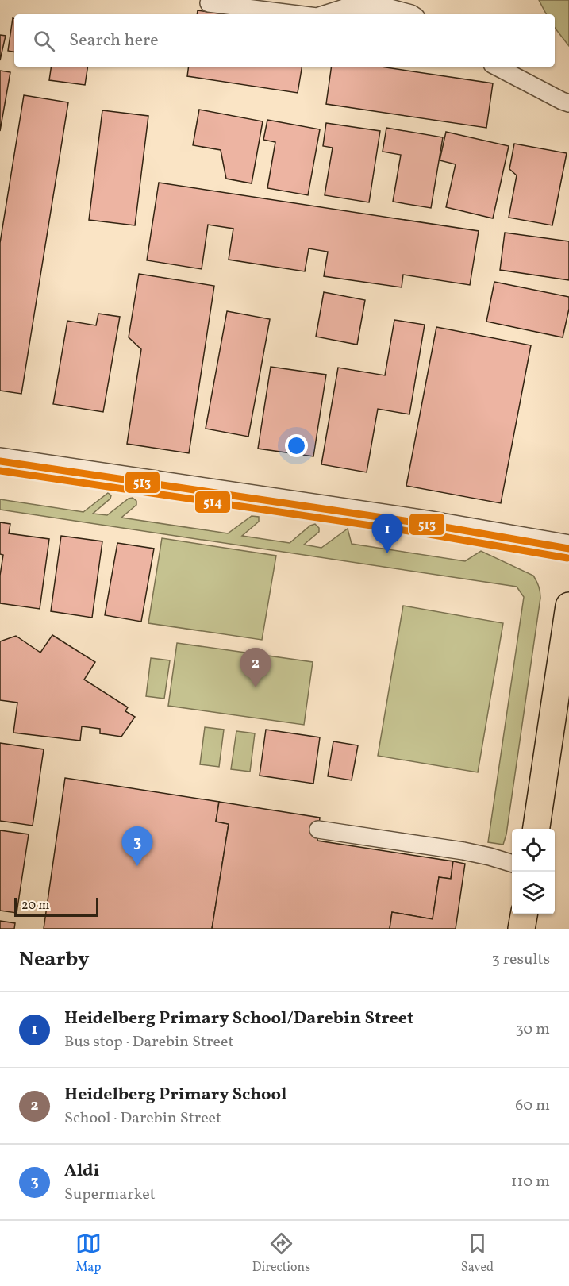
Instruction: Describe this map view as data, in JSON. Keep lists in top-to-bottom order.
{
  "lines": ["transit line 513", "transit line 514"],
  "scale_bar": "20 m",
  "page": {
    "search": "Search here",
    "pins": ["1", "2", "3"],
    "scale": "20 m",
    "heading": ["Nearby", "3 results"],
    "list": [
      {
        "mark": "1",
        "name": "Heidelberg Primary School/Darebin Street",
        "note": "Bus stop · Darebin Street",
        "value": "30 m"
      },
      {
        "mark": "2",
        "name": "Heidelberg Primary School",
        "note": "School · Darebin Street",
        "value": "60 m"
      },
      {
        "mark": "3",
        "name": "Aldi",
        "note": "Supermarket",
        "value": "110 m"
      }
    ],
    "nav": ["Map", "Directions", "Saved"]
  }
}
